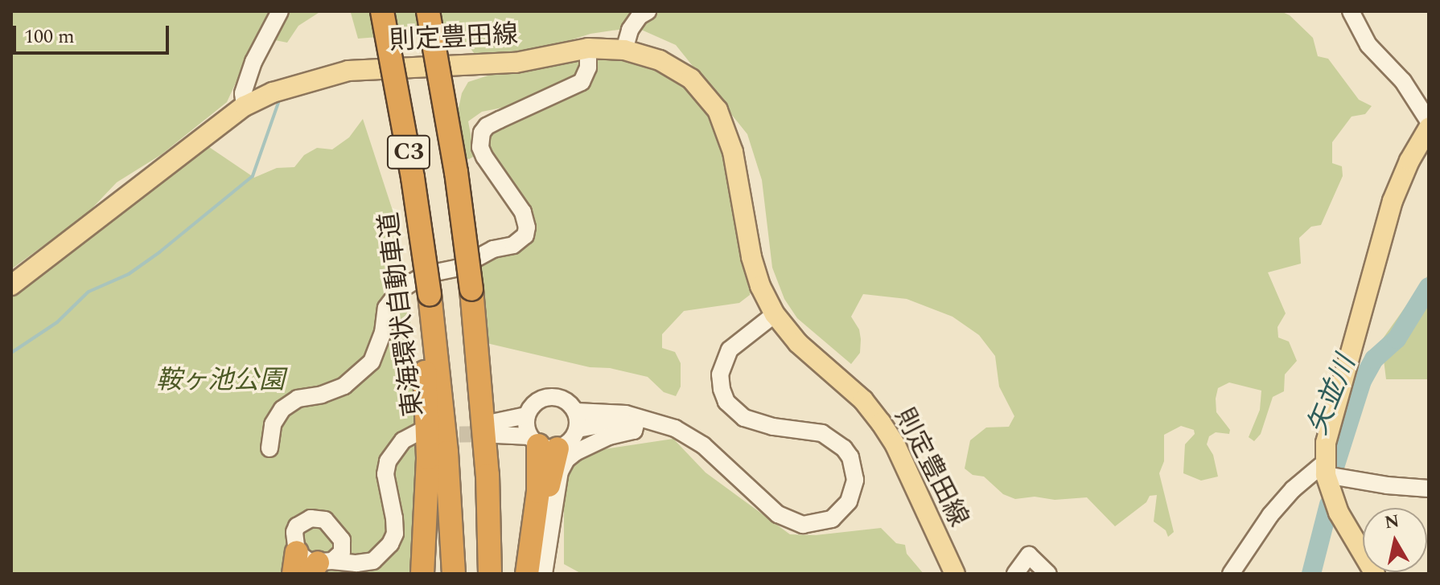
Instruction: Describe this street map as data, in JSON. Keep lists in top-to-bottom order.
{
  "streets": {
    "highway": ["C3", "東海環状自動車道"],
    "main road": ["則定豊田線"]
  },
  "water": ["矢並川"],
  "parks": ["鞍ヶ池公園"],
  "scale_bar": "100 m",
  "north": "top"
}
